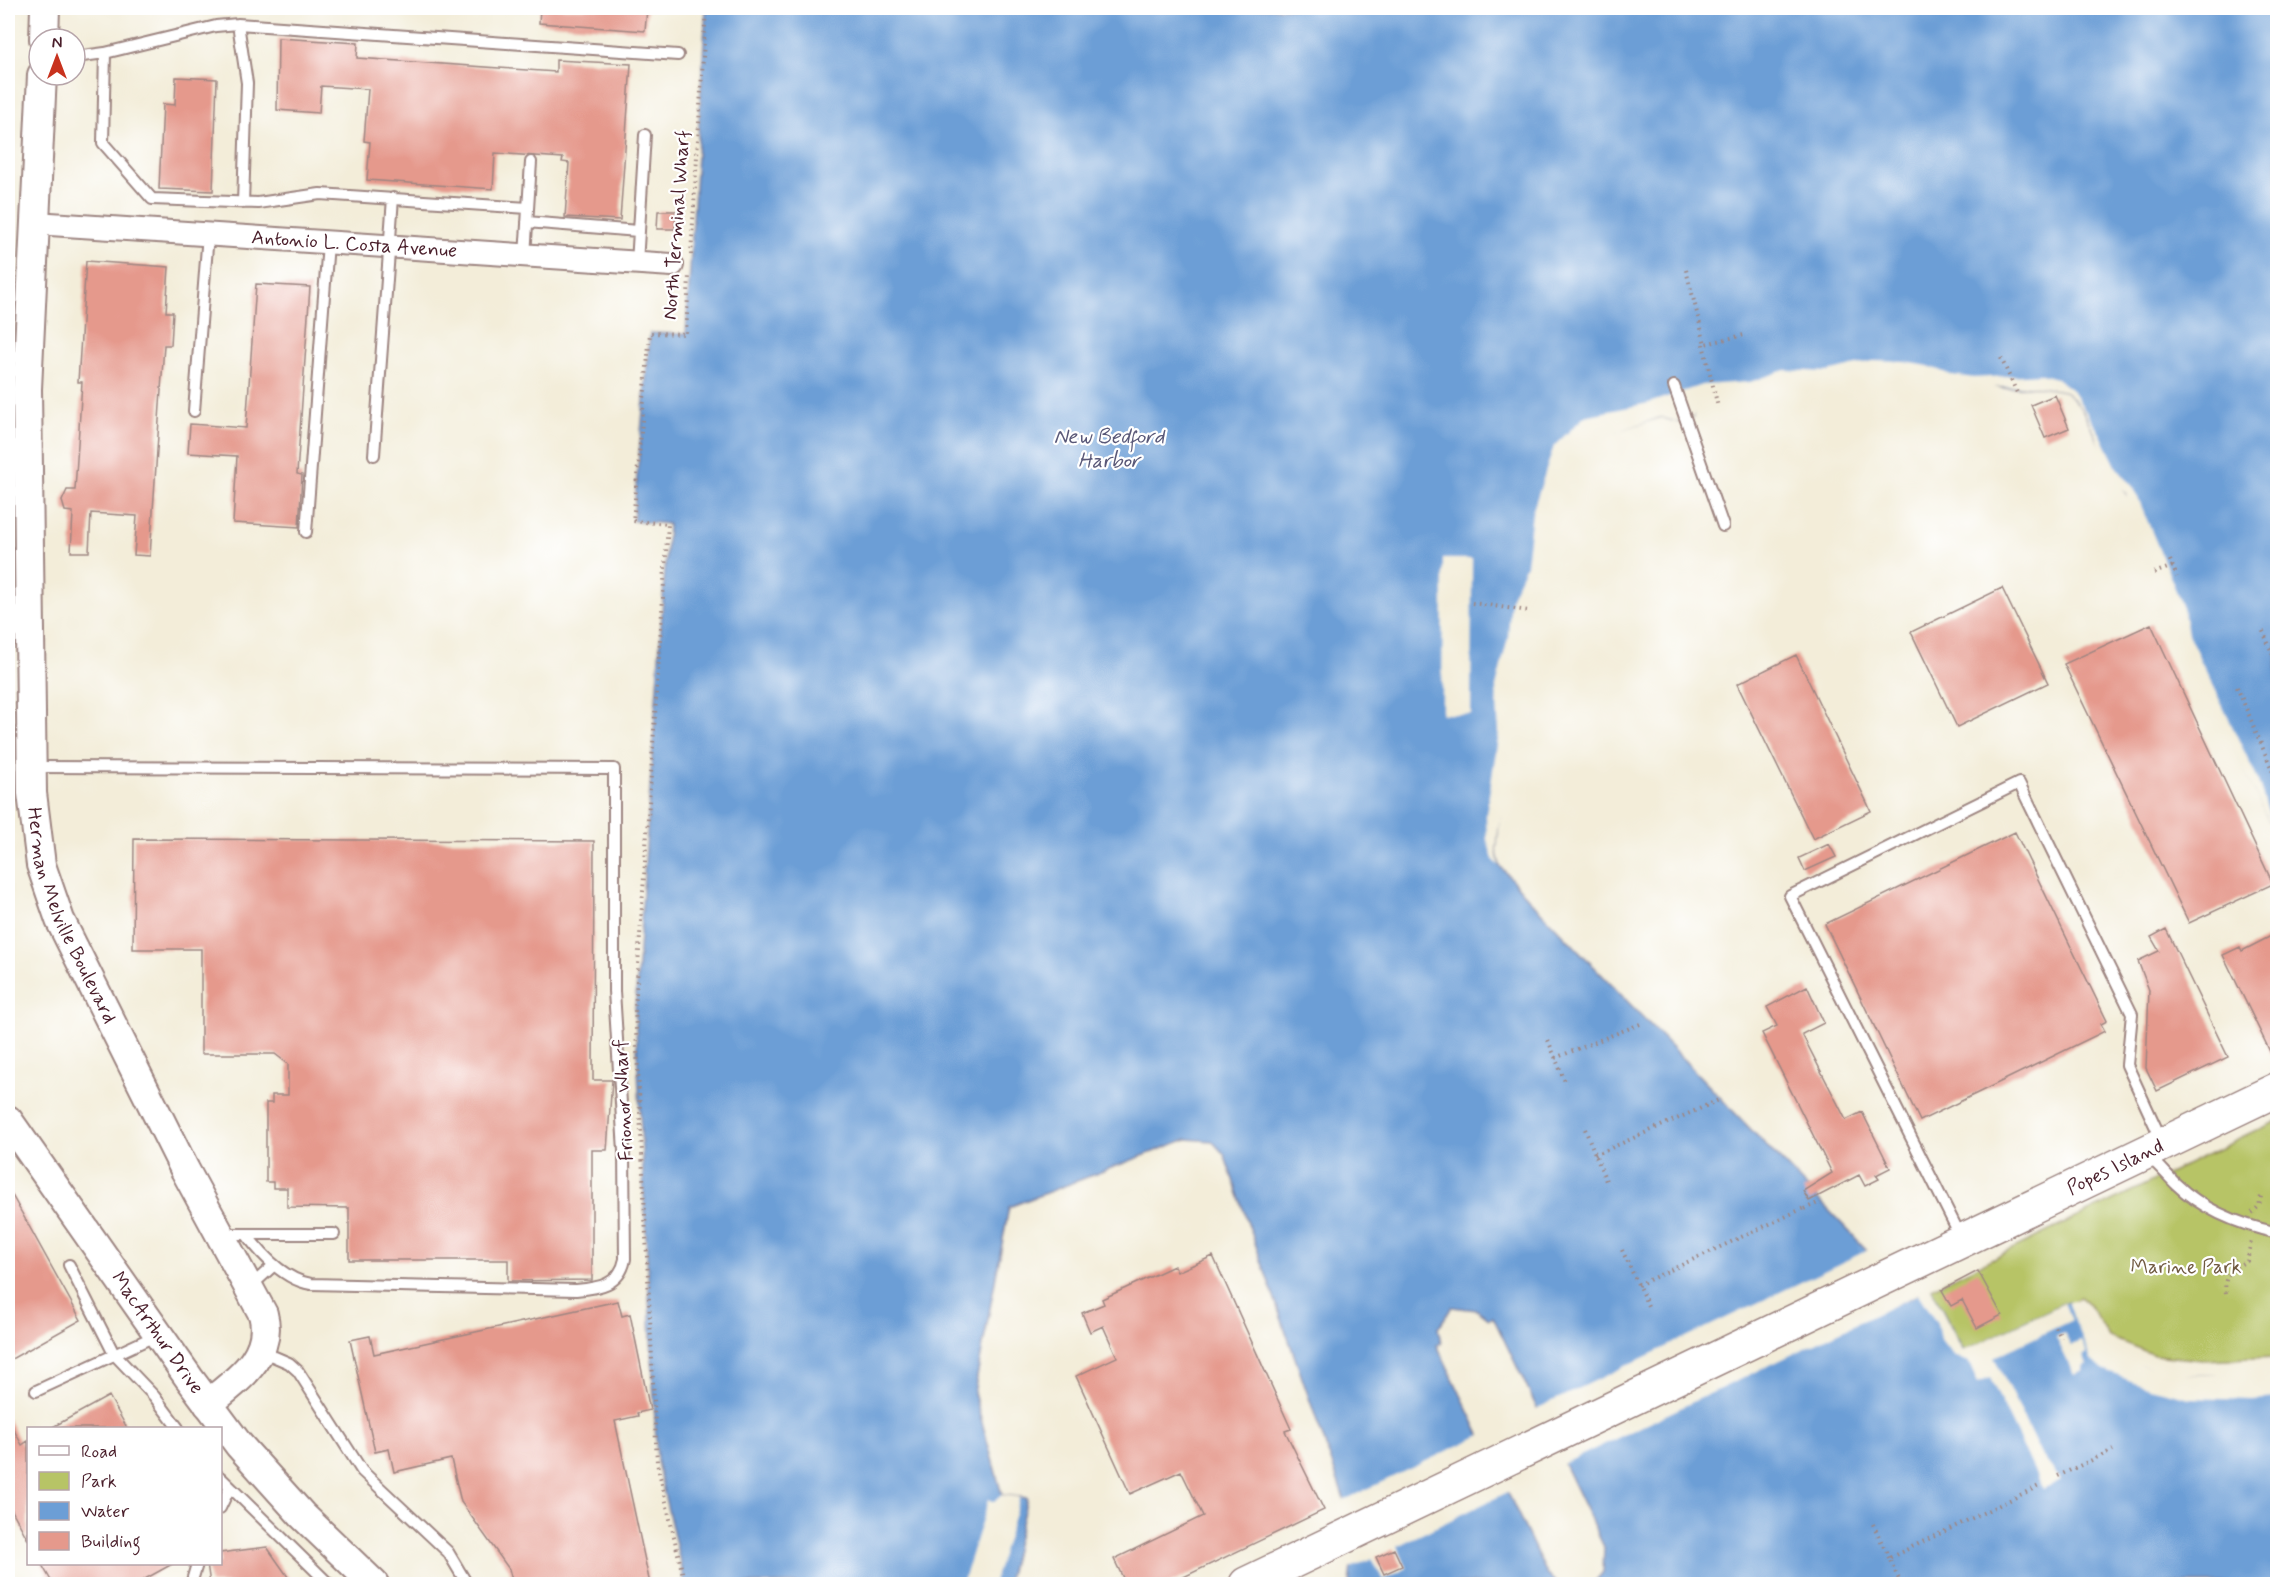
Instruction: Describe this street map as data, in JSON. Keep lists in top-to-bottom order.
{
  "streets": {
    "highway": ["Popes Island"],
    "street": ["Antonio L. Costa Avenue", "Herman Melville Boulevard", "MacArthur Drive"],
    "path": ["North Terminal Wharf", "Frionor Wharf"]
  },
  "crossings": [
    ["North Terminal Wharf", "Frionor Wharf"],
    ["Antonio L. Costa Avenue", "Herman Melville Boulevard"]
  ],
  "water": ["New Bedford Harbor"],
  "parks": ["Marine Park"],
  "legend": [
    "Road",
    "Park",
    "Water",
    "Building"
  ],
  "north": "top"
}
